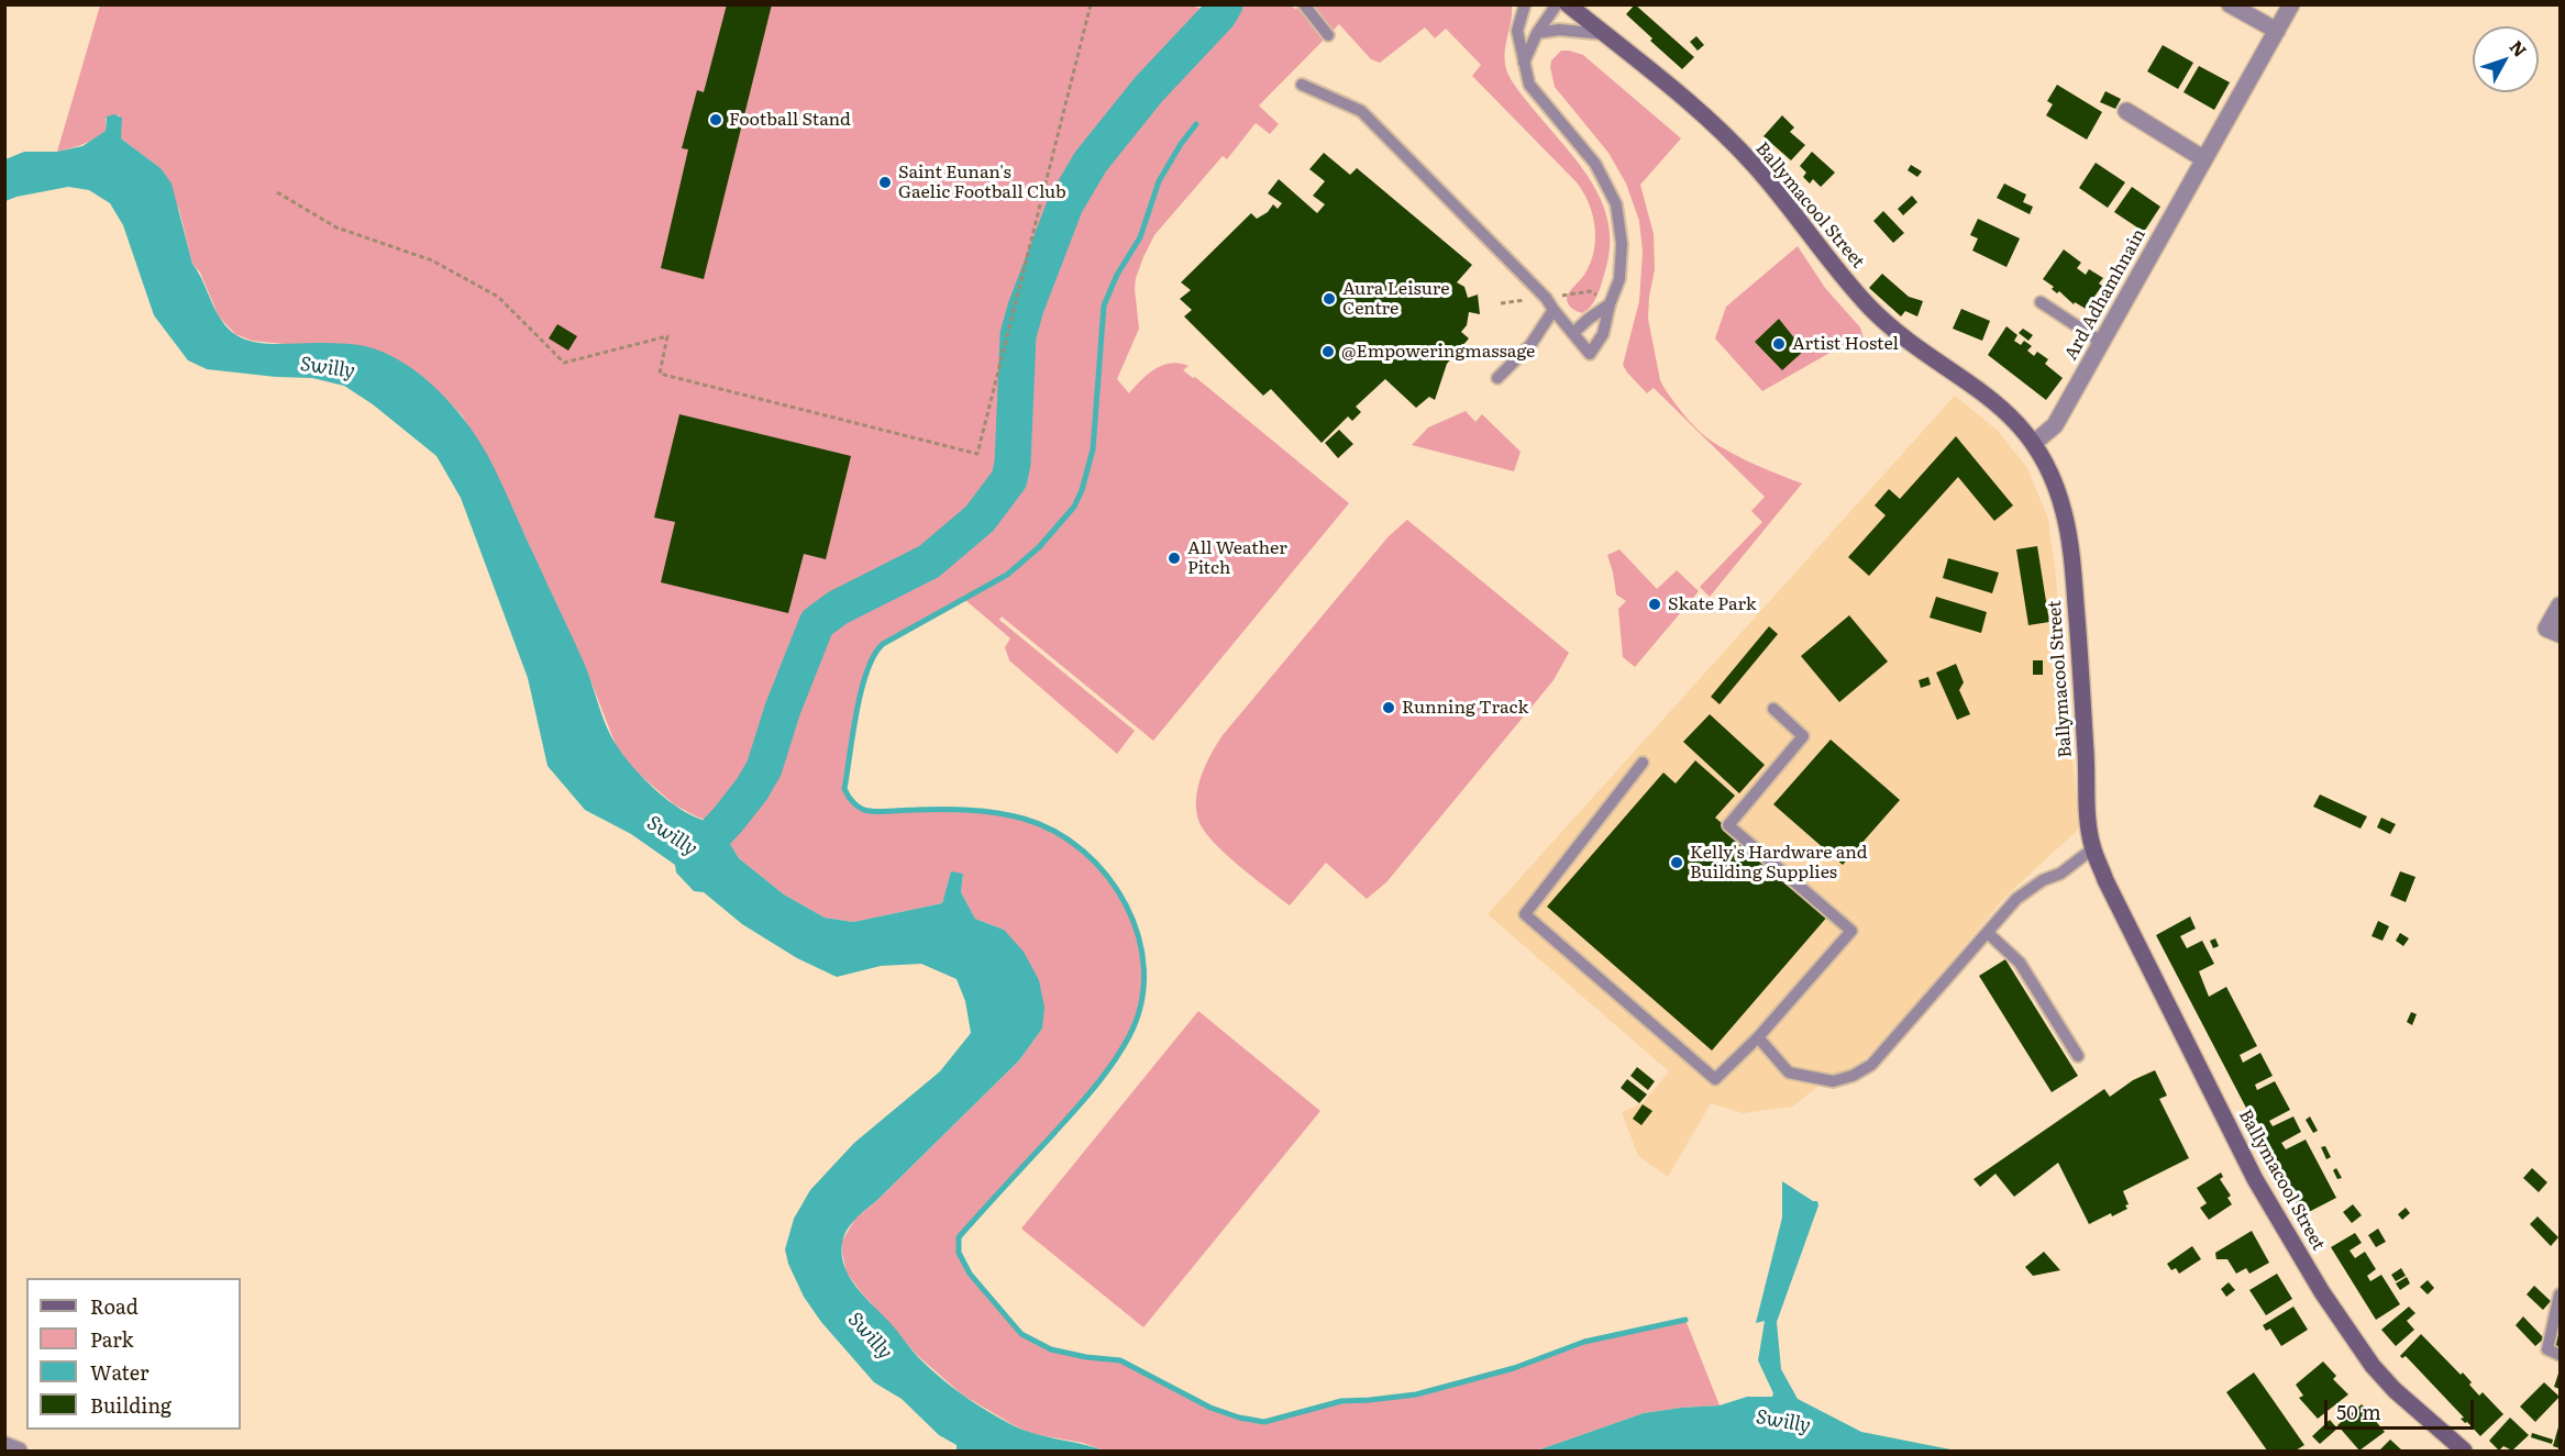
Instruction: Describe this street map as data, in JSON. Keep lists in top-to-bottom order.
{
  "streets": {
    "main road": ["Ballymacool Street"],
    "street": ["Ard Adhamhnain"]
  },
  "crossings": [
    ["Ballymacool Street", "Ard Adhamhnain"]
  ],
  "water": ["Swilly"],
  "places": [
    "Football Stand",
    "Saint Eunan's Gaelic Football Club",
    "Aura Leisure Centre",
    "Artist Hostel",
    "@Empoweringmassage",
    "All Weather Pitch",
    "Skate Park",
    "Running Track",
    "Kelly's Hardware and Building Supplies"
  ],
  "legend": [
    "Road",
    "Park",
    "Water",
    "Building"
  ],
  "scale_bar": "50 m",
  "north": "top right"
}
